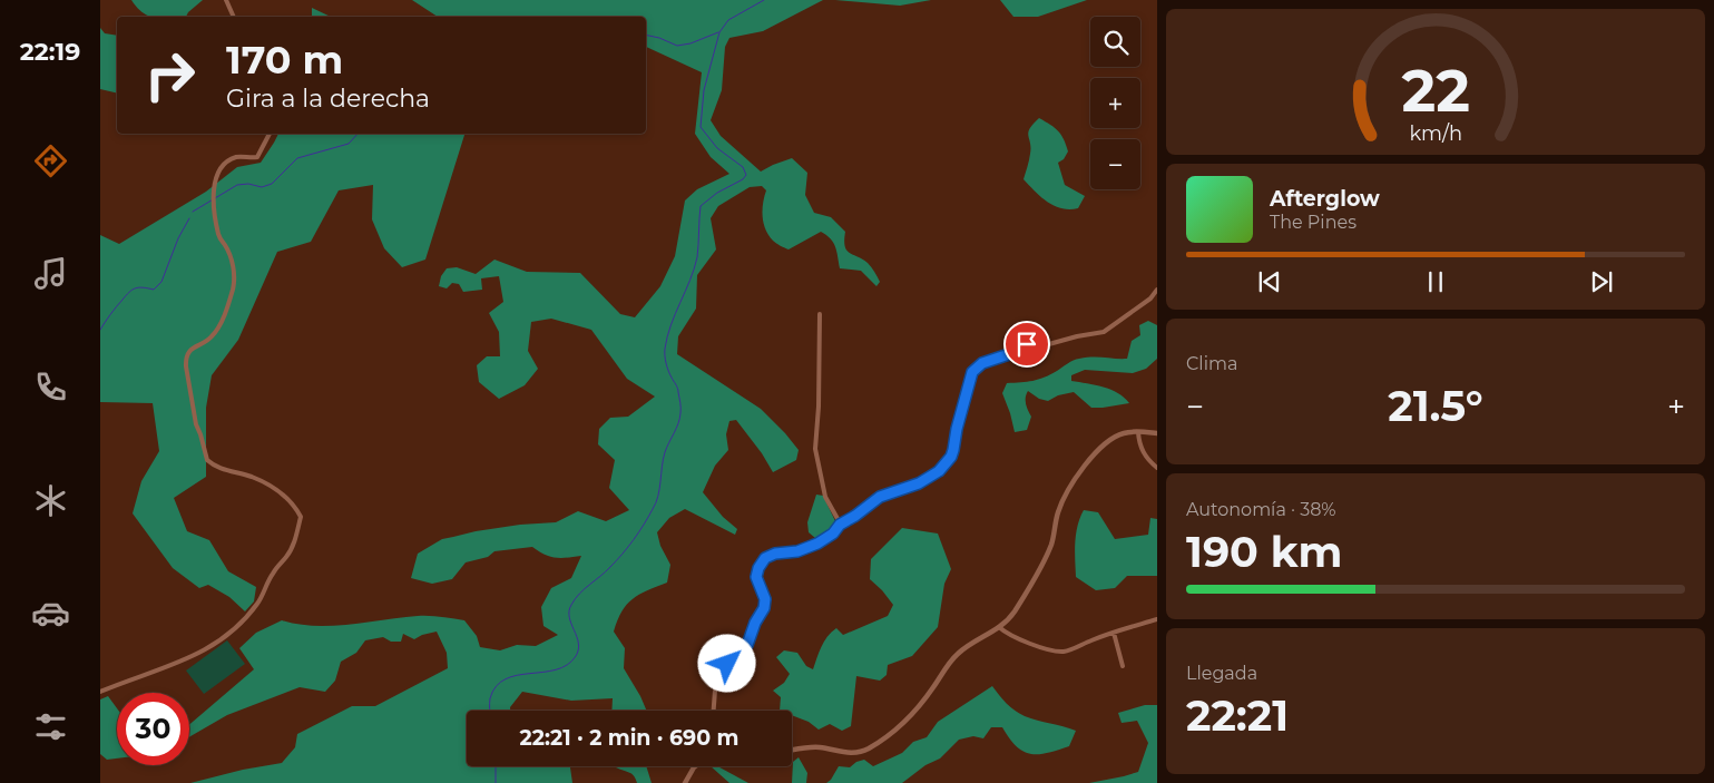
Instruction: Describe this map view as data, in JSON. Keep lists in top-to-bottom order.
{
  "page": {
    "tabs": "22:19",
    "map_buttons": ["+", "−"],
    "turn": ["170 m", "Gira a la derecha"],
    "song": ["Afterglow", "The Pines"],
    "tile": [
      "Clima",
      ["Autonomía · 38%", "190 km"],
      ["Llegada", "22:21"]
    ],
    "heat": ["−", "21.5°", "+"],
    "limit": "30",
    "trip": "22:21 · 2 min · 690 m",
    "gauge": ["22", "km/h"]
  }
}
